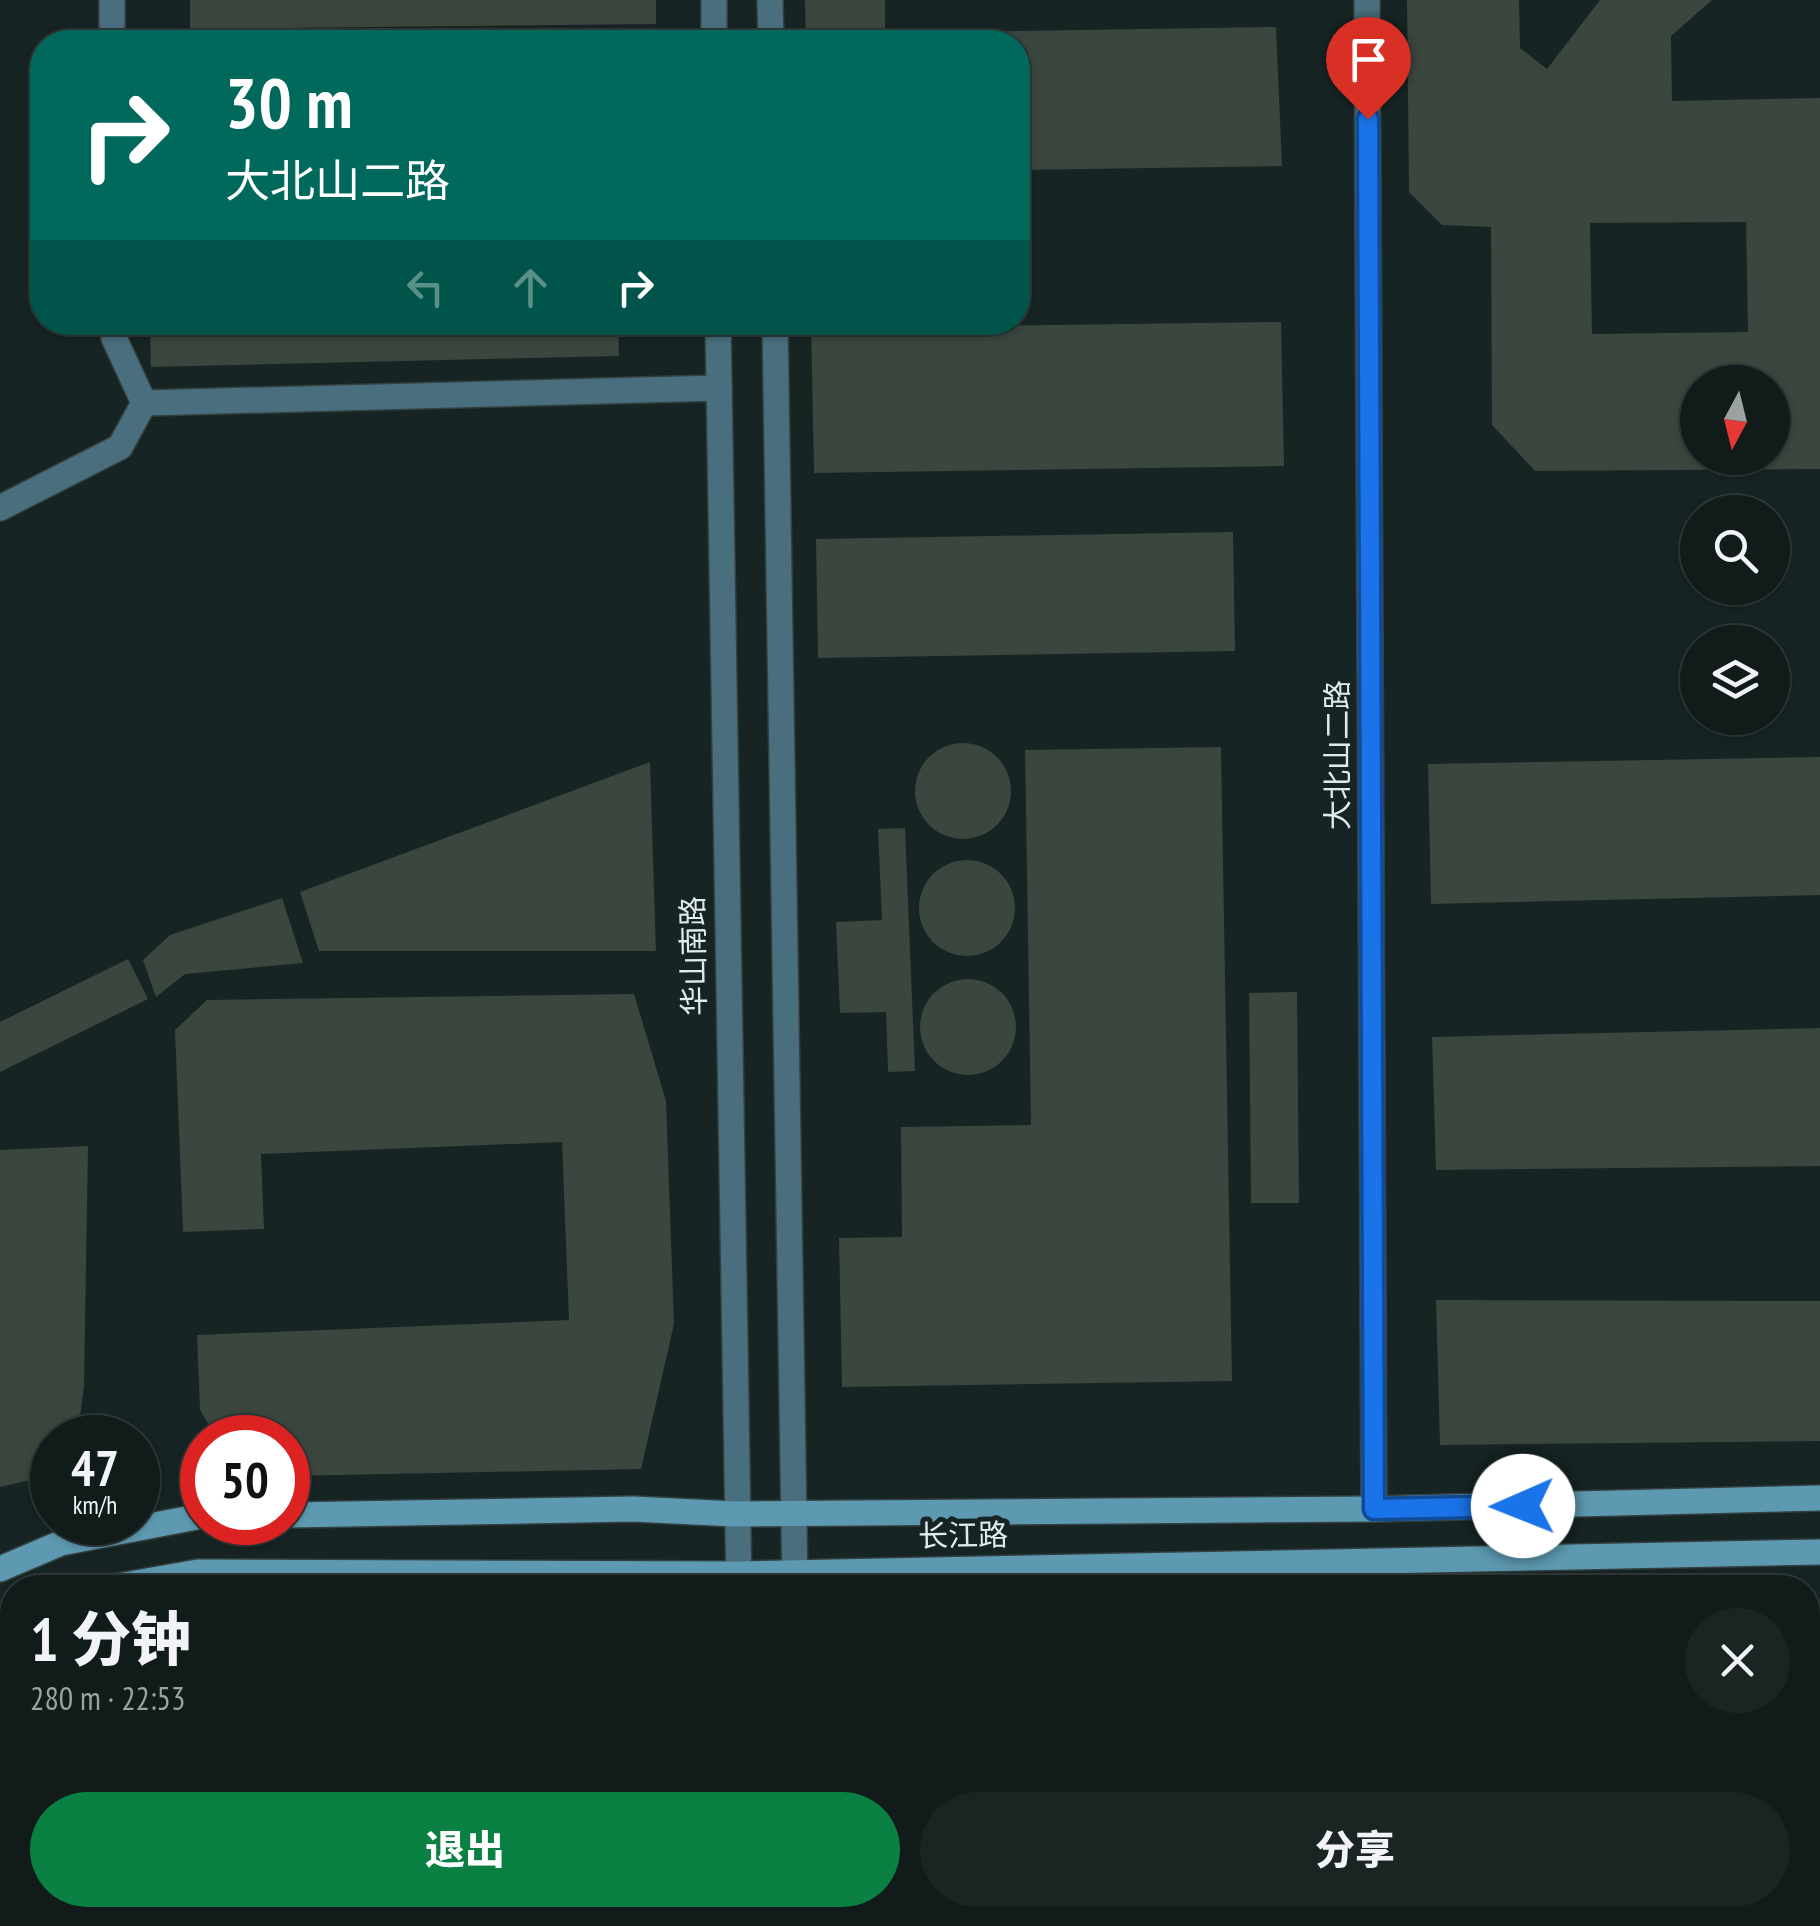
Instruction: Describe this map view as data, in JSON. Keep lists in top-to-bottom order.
{
  "streets": {
    "main road": ["长江路"],
    "street": ["大北山二路", "华山南路"]
  },
  "crossings": [
    ["大北山二路", "长江路"],
    ["华山南路", "长江路"]
  ],
  "north": "bottom",
  "page": {
    "turn": ["30 m", "大北山二路"],
    "speed": "47 km/h",
    "limit": "50",
    "heading": ["1 分钟", "280 m · 22:53"],
    "buttons": ["退出", "分享"]
  }
}
